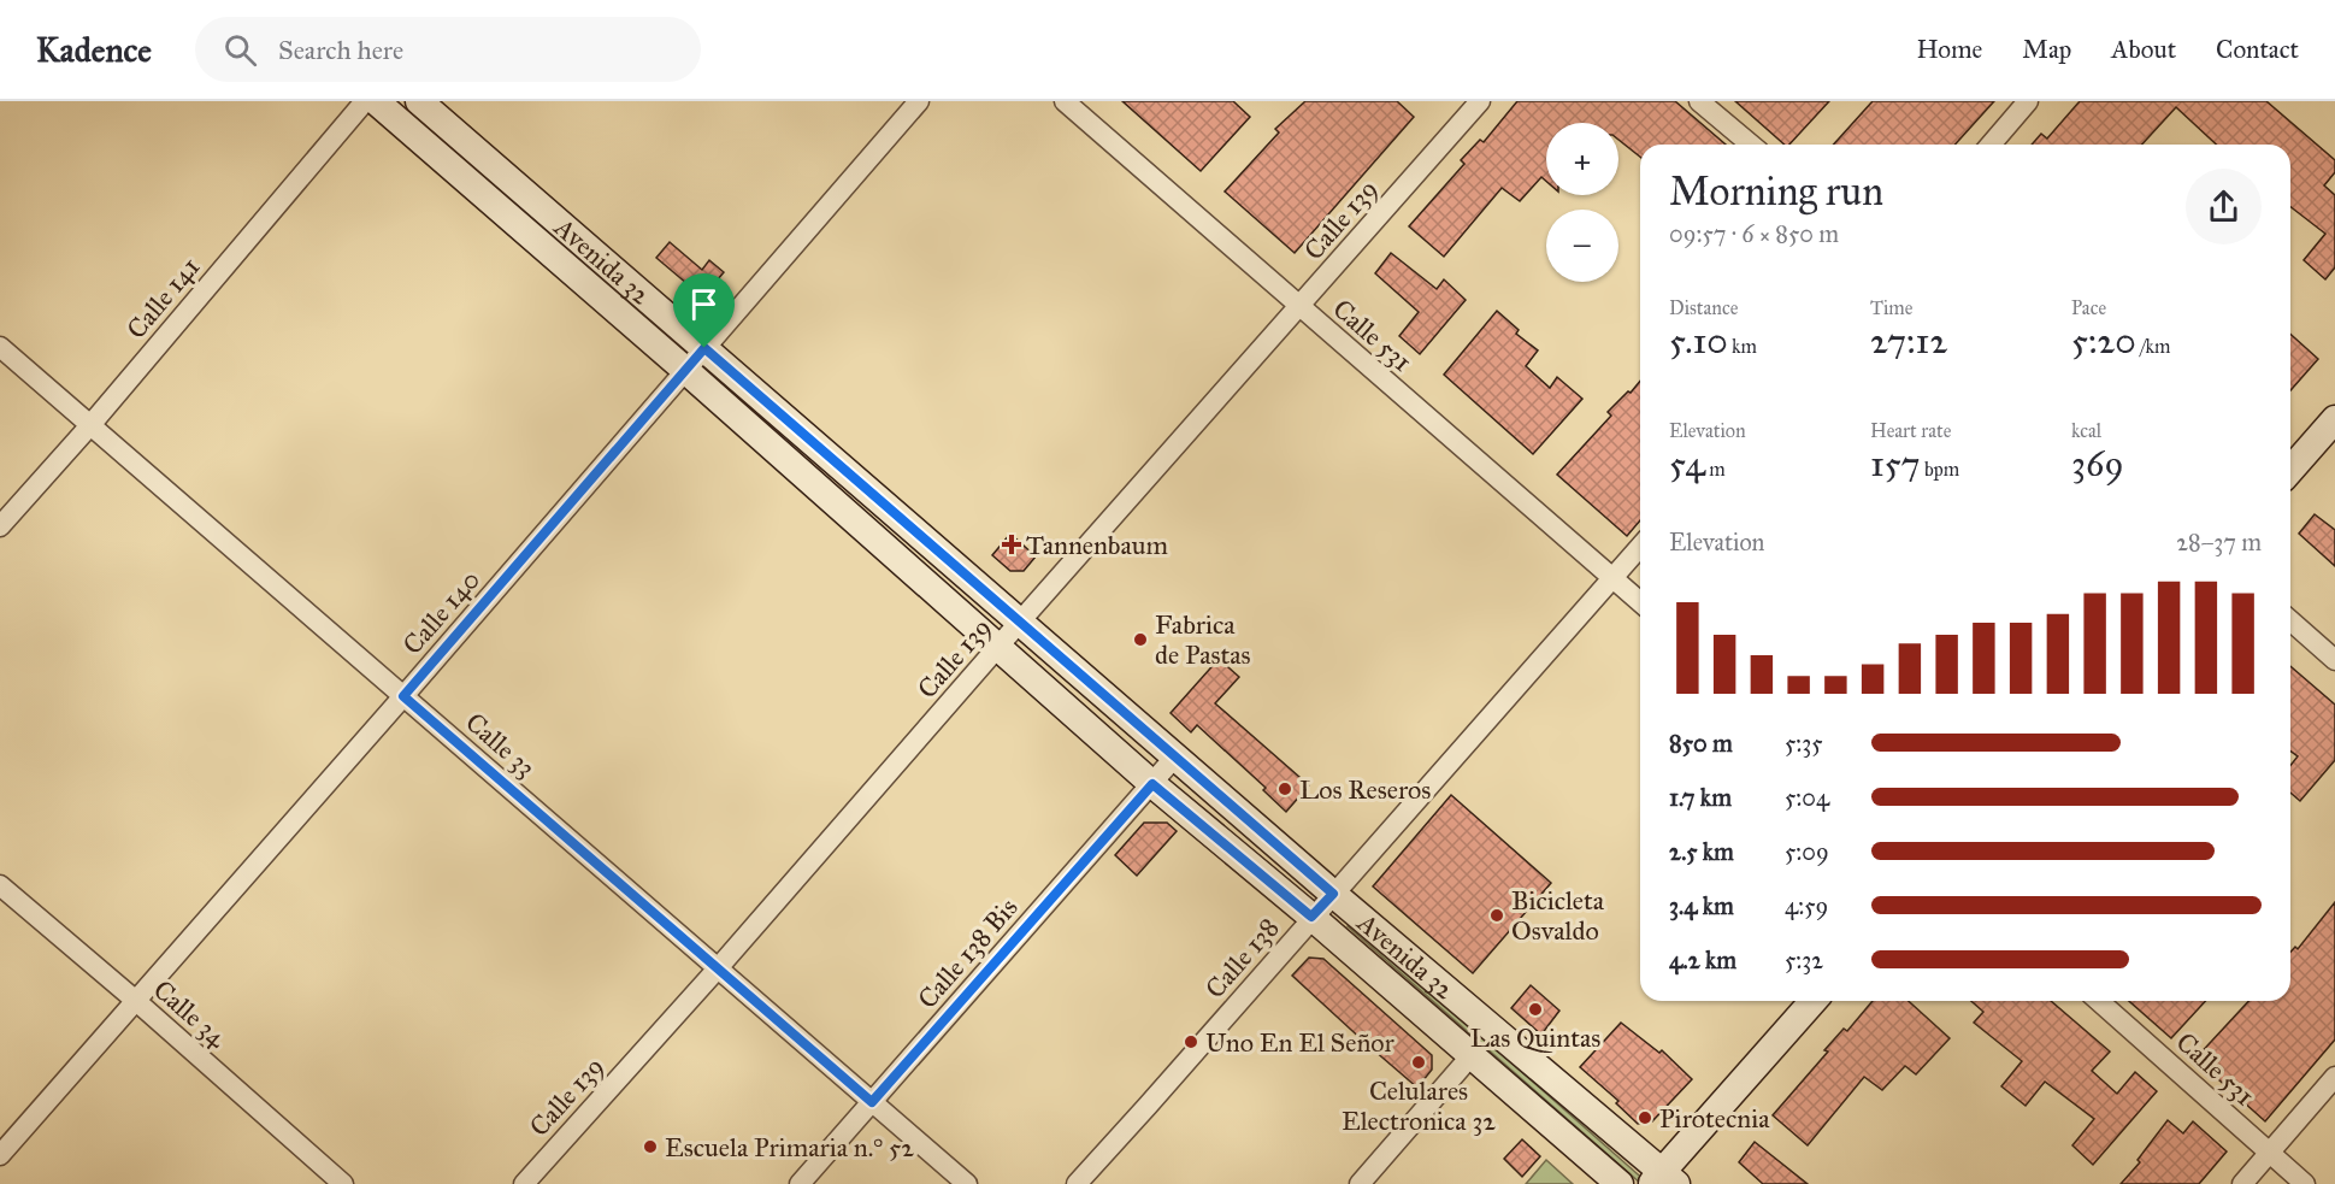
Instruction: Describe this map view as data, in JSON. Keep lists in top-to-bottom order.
{
  "streets": {
    "main road": ["Avenida 32"],
    "street": [
      "Calle 139",
      "Calle 141",
      "Calle 531",
      "Calle 140",
      "Calle 33",
      "Calle 138 Bis",
      "Calle 138",
      "Calle 34"
    ]
  },
  "crossings": [
    ["Calle 139", "Avenida 32"],
    ["Calle 139", "Calle 531"],
    ["Calle 139", "Calle 33"],
    ["Avenida 32", "Calle 140"],
    ["Avenida 32", "Calle 138 Bis"],
    ["Avenida 32", "Calle 138"],
    ["Calle 141", "Calle 33"],
    ["Calle 531", "Calle 138"],
    ["Calle 140", "Calle 33"],
    ["Calle 140", "Calle 34"],
    ["Calle 33", "Calle 138 Bis"]
  ],
  "places": {
    "health": ["Tannenbaum"],
    "other": [
      "Fabrica de Pastas",
      "Los Reseros",
      "Bicicleta Osvaldo",
      "Las Quintas",
      "Uno En El Señor",
      "Celulares Electronica 32",
      "Pirotecnia",
      "Escuela Primaria n.° 52"
    ]
  },
  "page": {
    "header": "Kadence",
    "search": "Search here",
    "nav": [
      "Home",
      "Map",
      "About",
      "Contact"
    ],
    "map_buttons": ["+", "−"],
    "heading": ["Morning run", "09:57 · 6 × 850 m"],
    "stats": [
      ["Distance", "5.10 km"],
      ["Time", "27:12"],
      ["Pace", "5:20 /km"],
      ["Elevation", "54 m"],
      ["Heart rate", "157 bpm"],
      ["kcal", "369"]
    ],
    "chart": ["Elevation", "28–37 m"],
    "list": [
      {
        "name": "850 m",
        "note": "5:35"
      },
      {
        "name": "1.7 km",
        "note": "5:04"
      },
      {
        "name": "2.5 km",
        "note": "5:09"
      },
      {
        "name": "3.4 km",
        "note": "4:59"
      },
      {
        "name": "4.2 km",
        "note": "5:32"
      }
    ]
  }
}
